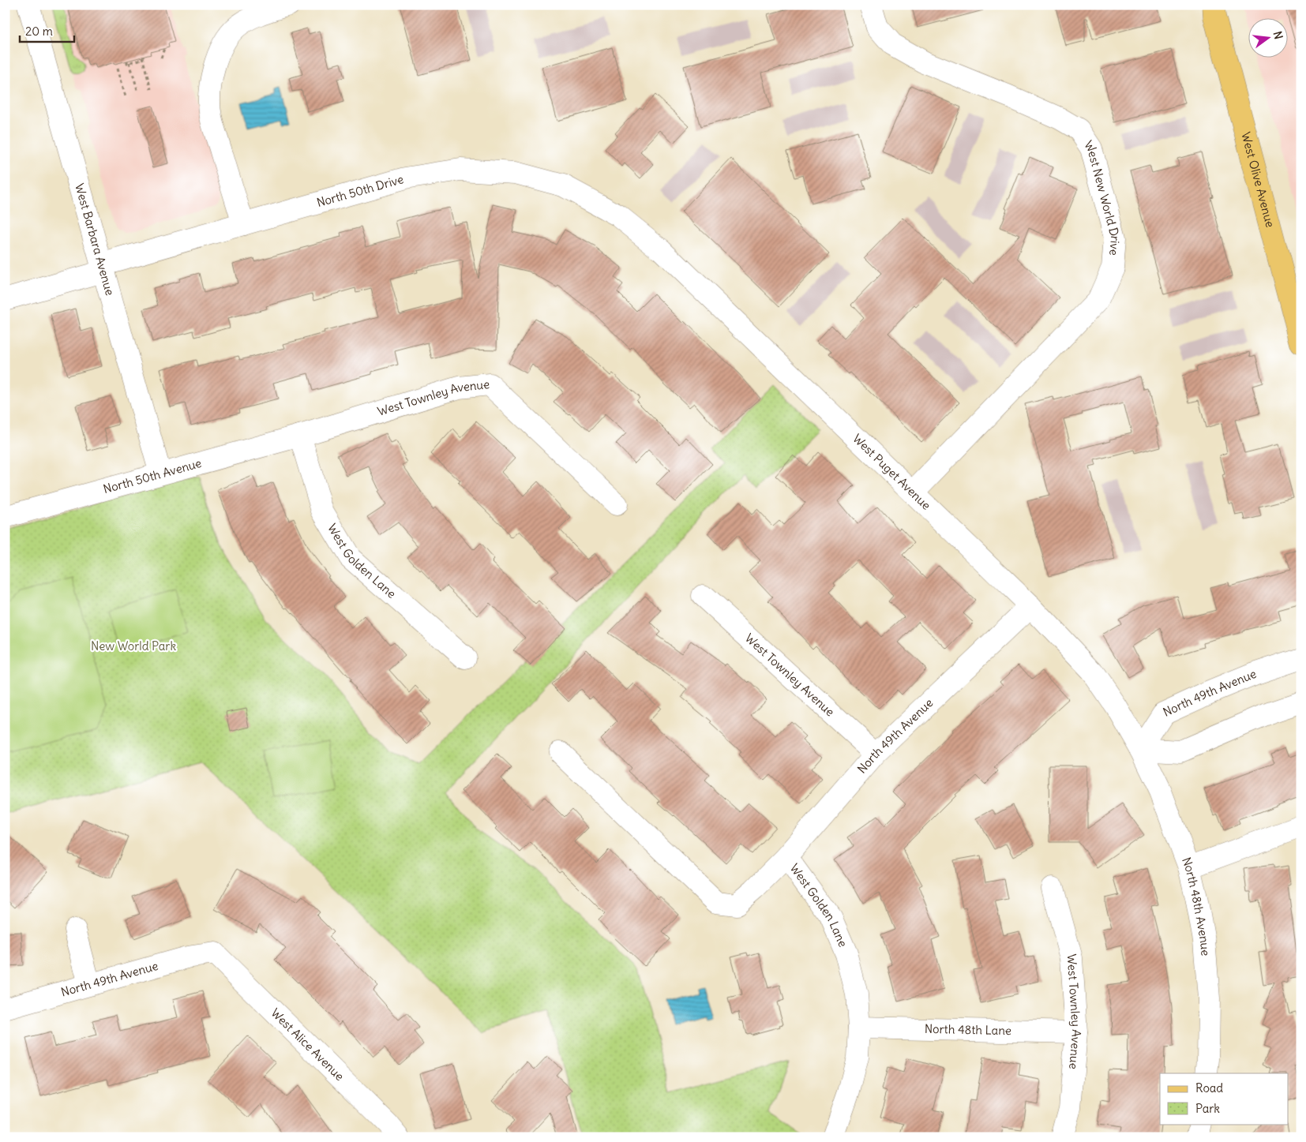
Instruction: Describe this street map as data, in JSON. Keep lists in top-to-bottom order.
{
  "streets": {
    "main road": ["West Olive Avenue"],
    "street": [
      "North 50th Drive",
      "West New World Drive",
      "West Barbara Avenue",
      "West Townley Avenue",
      "West Puget Avenue",
      "North 50th Avenue",
      "West Golden Lane",
      "North 49th Avenue",
      "North 48th Avenue",
      "North 48th Lane",
      "West Alice Avenue"
    ]
  },
  "crossings": [
    ["North 50th Drive", "West Barbara Avenue"],
    ["North 50th Drive", "West Puget Avenue"],
    ["West New World Drive", "West Puget Avenue"],
    ["West Barbara Avenue", "North 50th Avenue"],
    ["West Townley Avenue", "North 50th Avenue"],
    ["West Townley Avenue", "West Golden Lane"],
    ["West Townley Avenue", "North 49th Avenue"],
    ["West Townley Avenue", "North 48th Lane"],
    ["West Puget Avenue", "North 49th Avenue"],
    ["West Puget Avenue", "North 48th Avenue"],
    ["North 50th Avenue", "West Golden Lane"],
    ["West Golden Lane", "North 49th Avenue"],
    ["West Golden Lane", "North 48th Lane"],
    ["North 49th Avenue", "North 48th Avenue"],
    ["North 49th Avenue", "West Alice Avenue"]
  ],
  "parks": ["New World Park"],
  "legend": ["Road", "Park"],
  "scale_bar": "20 m",
  "north": "right"
}
